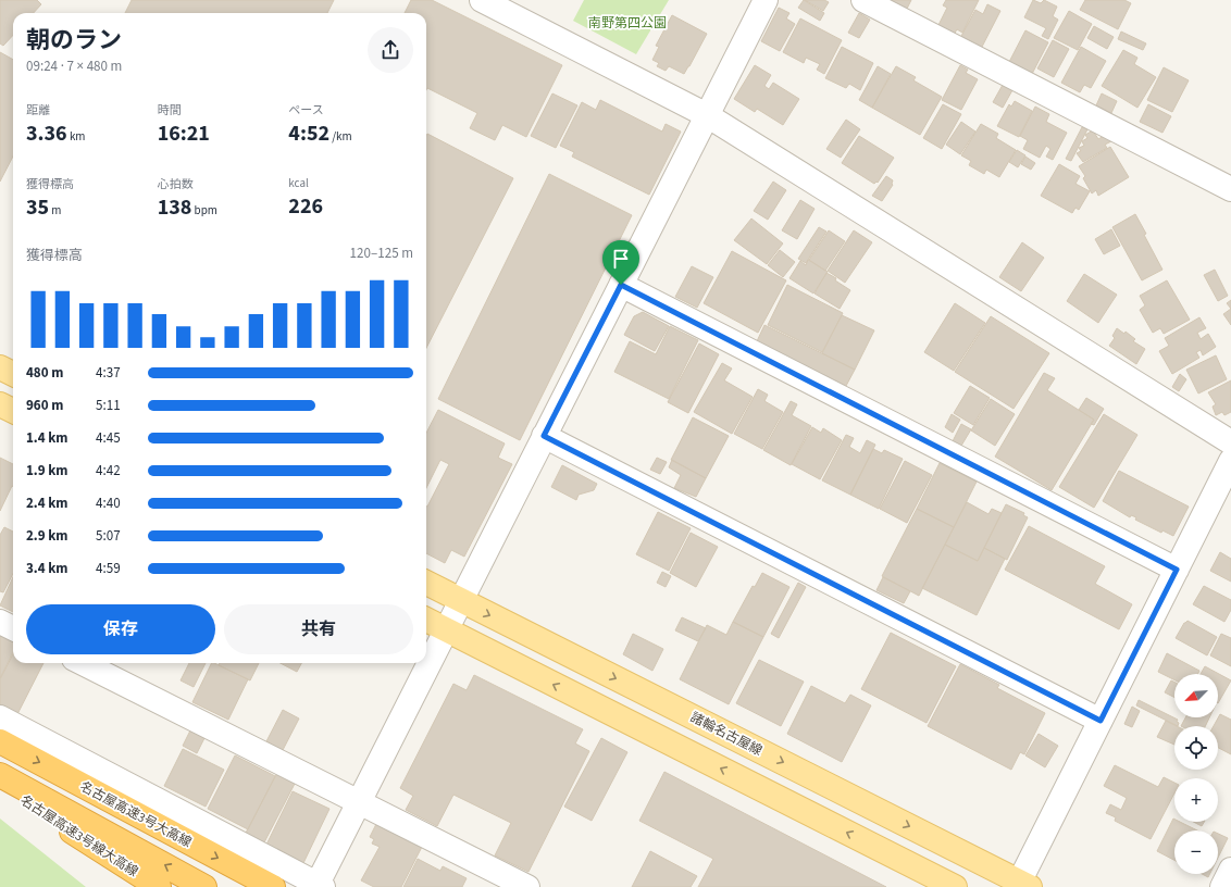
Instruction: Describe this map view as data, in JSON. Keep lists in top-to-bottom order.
{
  "streets": {
    "highway": ["名古屋高速3号大高線", "名古屋高速3号線大高線"],
    "main road": ["諸輪名古屋線"]
  },
  "parks": ["南野第四公園"],
  "north": "bottom left",
  "page": {
    "heading": ["朝のラン", "09:24 · 7 × 480 m"],
    "stats": [
      ["距離", "3.36 km"],
      ["時間", "16:21"],
      ["ペース", "4:52 /km"],
      ["獲得標高", "35 m"],
      ["心拍数", "138 bpm"],
      ["kcal", "226"]
    ],
    "chart": ["獲得標高", "120–125 m"],
    "list": [
      {
        "name": "480 m",
        "note": "4:37"
      },
      {
        "name": "960 m",
        "note": "5:11"
      },
      {
        "name": "1.4 km",
        "note": "4:45"
      },
      {
        "name": "1.9 km",
        "note": "4:42"
      },
      {
        "name": "2.4 km",
        "note": "4:40"
      },
      {
        "name": "2.9 km",
        "note": "5:07"
      },
      {
        "name": "3.4 km",
        "note": "4:59"
      }
    ],
    "buttons": ["保存", "共有"],
    "map_buttons": ["+", "−"]
  }
}
